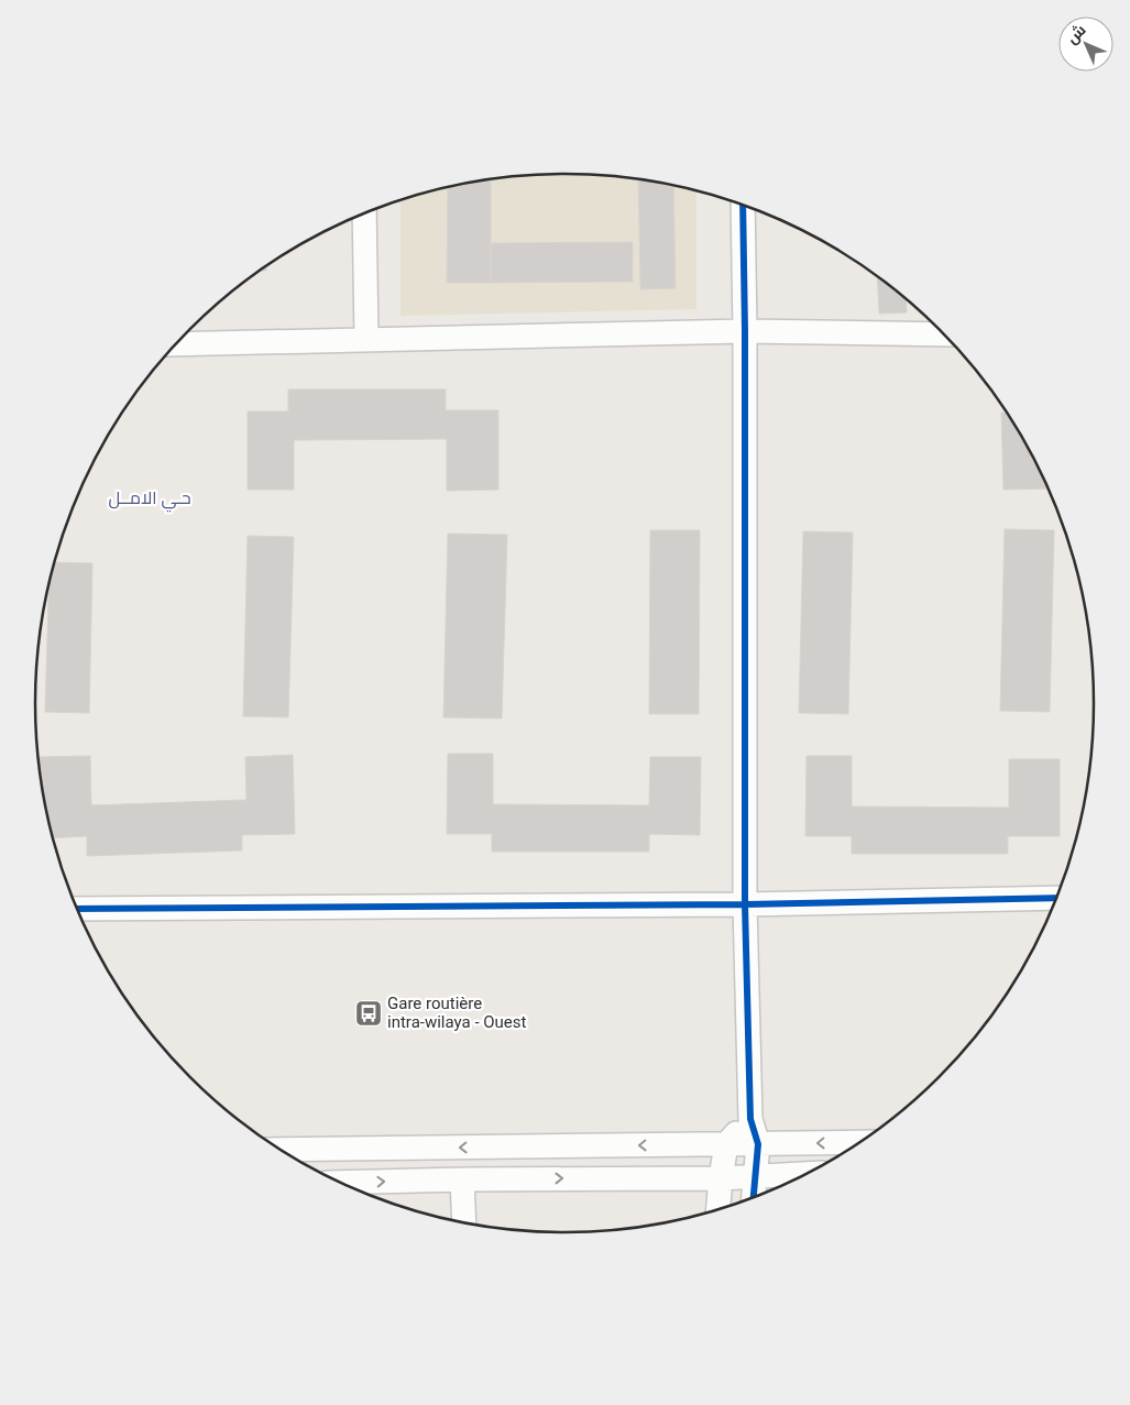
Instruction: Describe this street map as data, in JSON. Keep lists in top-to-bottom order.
{
  "districts": ["حـي الامــل"],
  "places": {
    "bus stop": ["Gare routière intra-wilaya - Ouest"]
  },
  "north": "top left"
}
